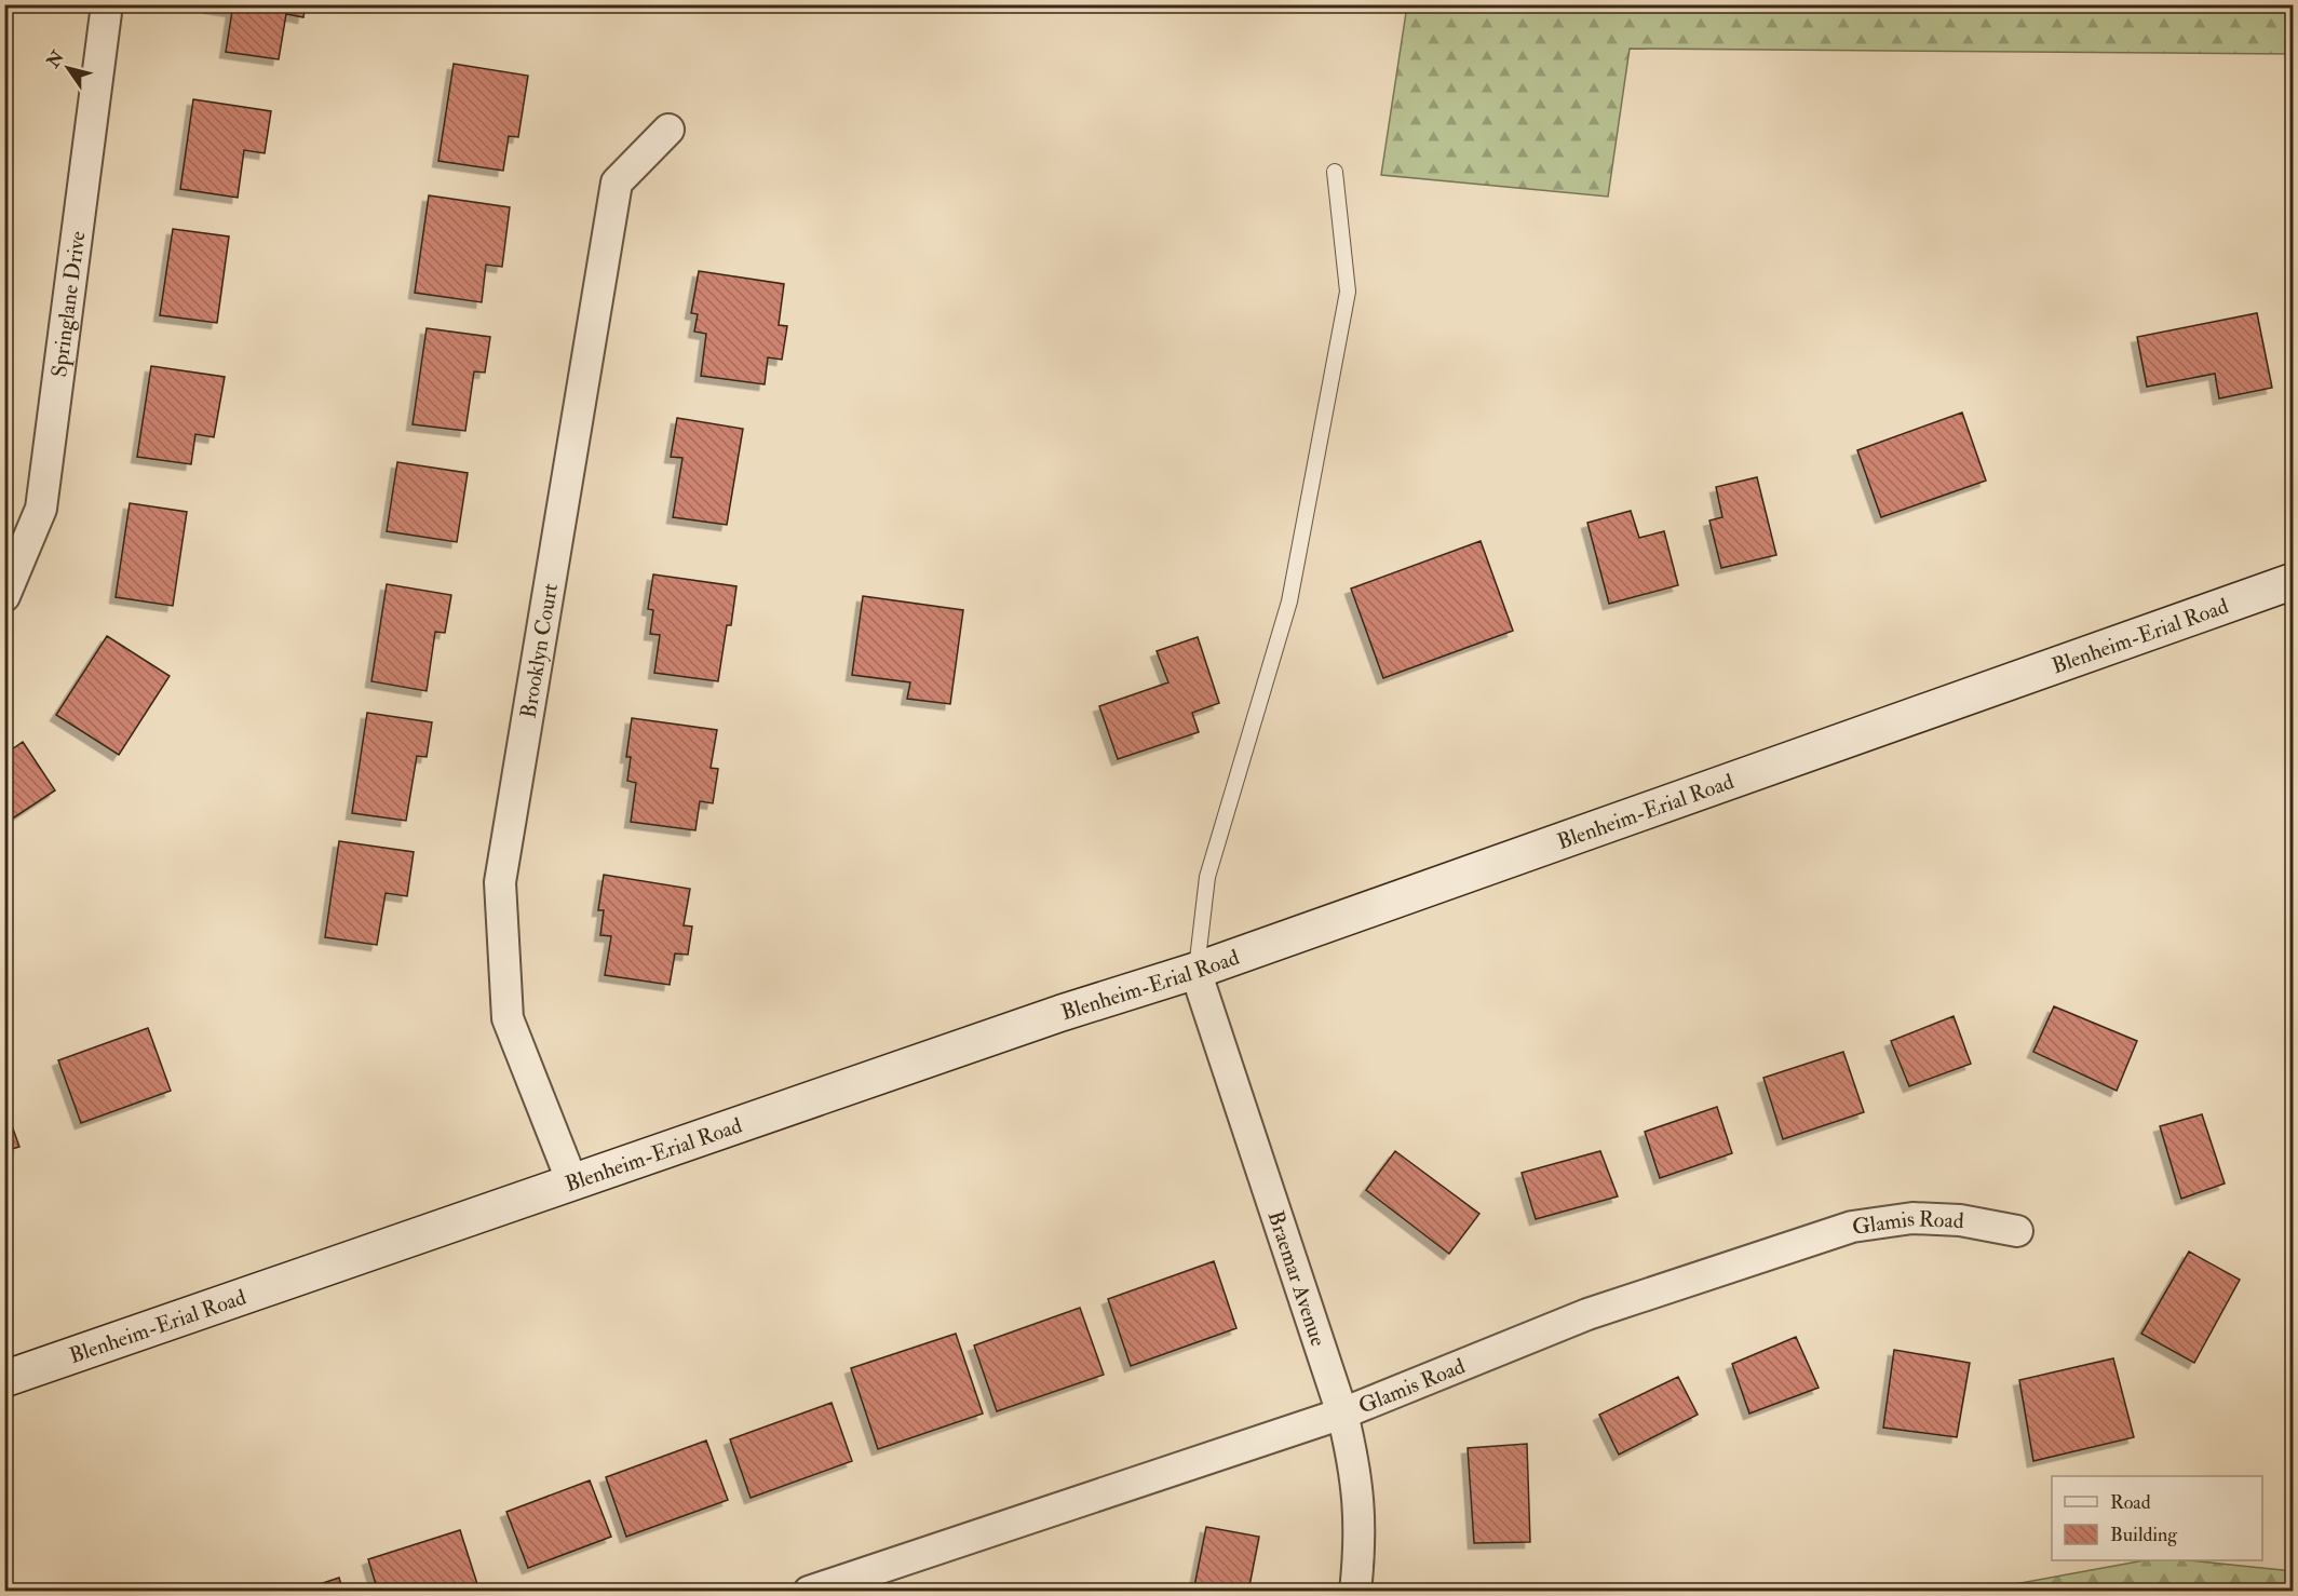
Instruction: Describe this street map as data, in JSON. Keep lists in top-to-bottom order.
{
  "streets": {
    "main road": ["Blenheim-Erial Road"],
    "street": [
      "Springlane Drive",
      "Brooklyn Court",
      "Glamis Road",
      "Braemar Avenue"
    ]
  },
  "crossings": [
    ["Blenheim-Erial Road", "Brooklyn Court"],
    ["Blenheim-Erial Road", "Braemar Avenue"],
    ["Glamis Road", "Braemar Avenue"]
  ],
  "legend": ["Road", "Building"],
  "north": "top left"
}
